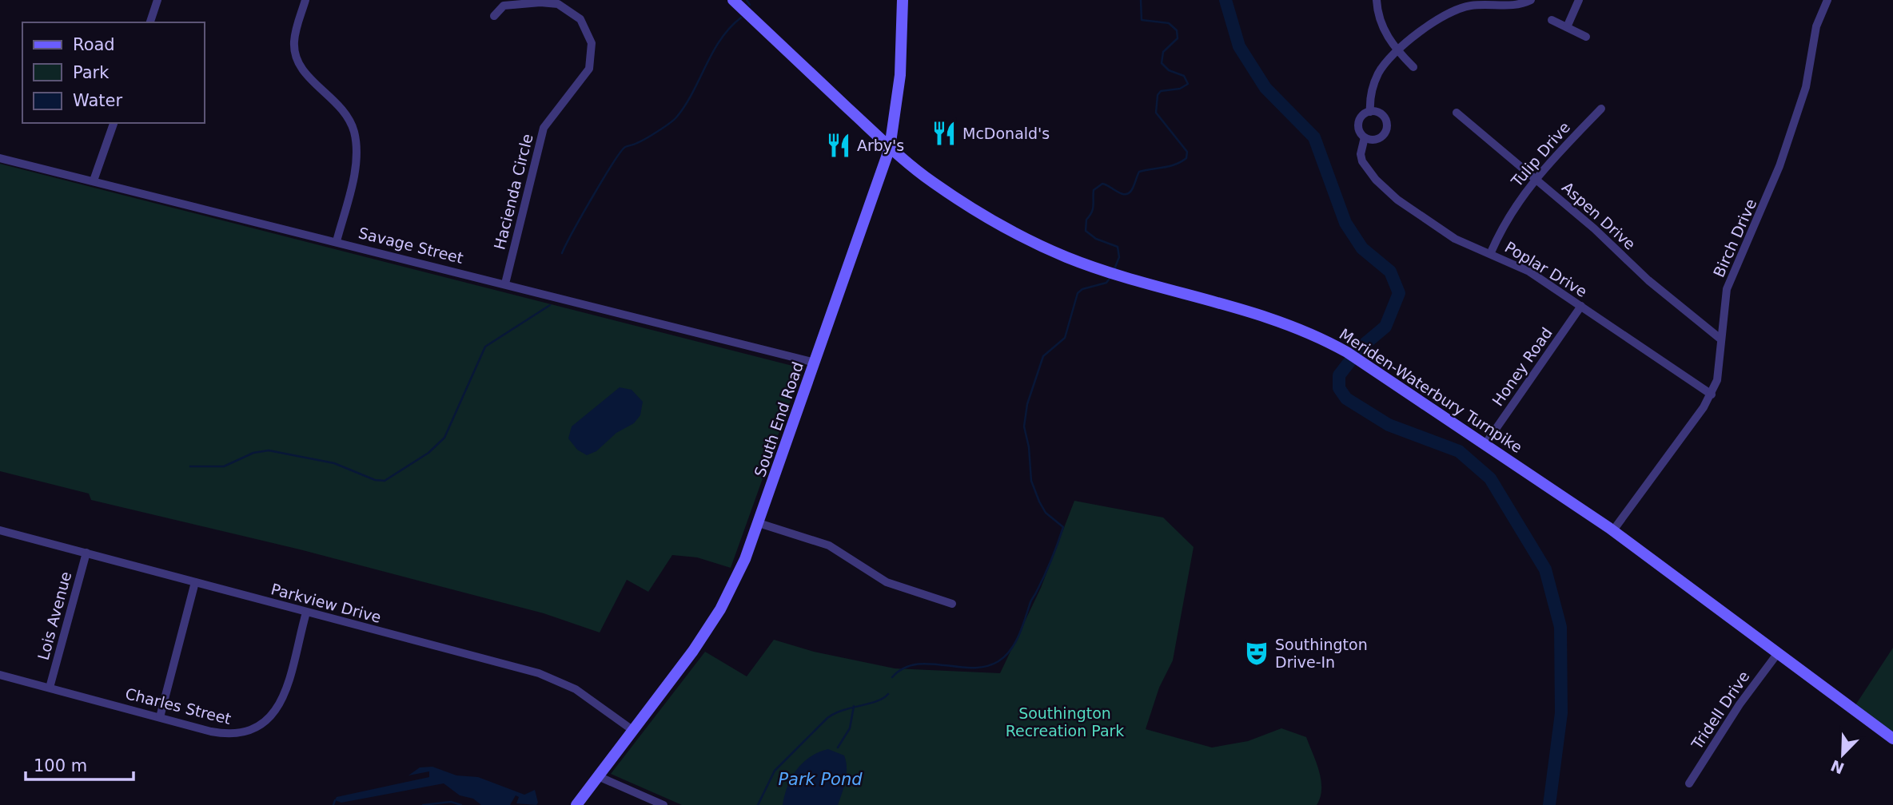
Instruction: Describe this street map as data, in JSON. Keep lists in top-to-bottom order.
{
  "streets": {
    "main road": ["Meriden-Waterbury Turnpike", "South End Road"],
    "street": [
      "Tulip Drive",
      "Hacienda Circle",
      "Aspen Drive",
      "Birch Drive",
      "Savage Street",
      "Poplar Drive",
      "Honey Road",
      "Parkview Drive",
      "Lois Avenue",
      "Charles Street",
      "Tridell Drive"
    ]
  },
  "crossings": [
    ["Tulip Drive", "Aspen Drive"],
    ["Tulip Drive", "Poplar Drive"],
    ["Hacienda Circle", "Savage Street"],
    ["Aspen Drive", "Birch Drive"],
    ["Birch Drive", "Poplar Drive"],
    ["Birch Drive", "Meriden-Waterbury Turnpike"],
    ["Savage Street", "South End Road"],
    ["Poplar Drive", "Honey Road"],
    ["Honey Road", "Meriden-Waterbury Turnpike"],
    ["Meriden-Waterbury Turnpike", "South End Road"],
    ["Meriden-Waterbury Turnpike", "Tridell Drive"],
    ["South End Road", "Parkview Drive"],
    ["Parkview Drive", "Lois Avenue"],
    ["Parkview Drive", "Charles Street"],
    ["Lois Avenue", "Charles Street"]
  ],
  "water": ["Park Pond"],
  "parks": ["Southington Recreation Park"],
  "places": {
    "restaurant": ["McDonald's", "Arby's"],
    "theatre": ["Southington Drive-In"]
  },
  "legend": ["Road", "Park", "Water"],
  "scale_bar": "100 m",
  "north": "bottom left"
}
